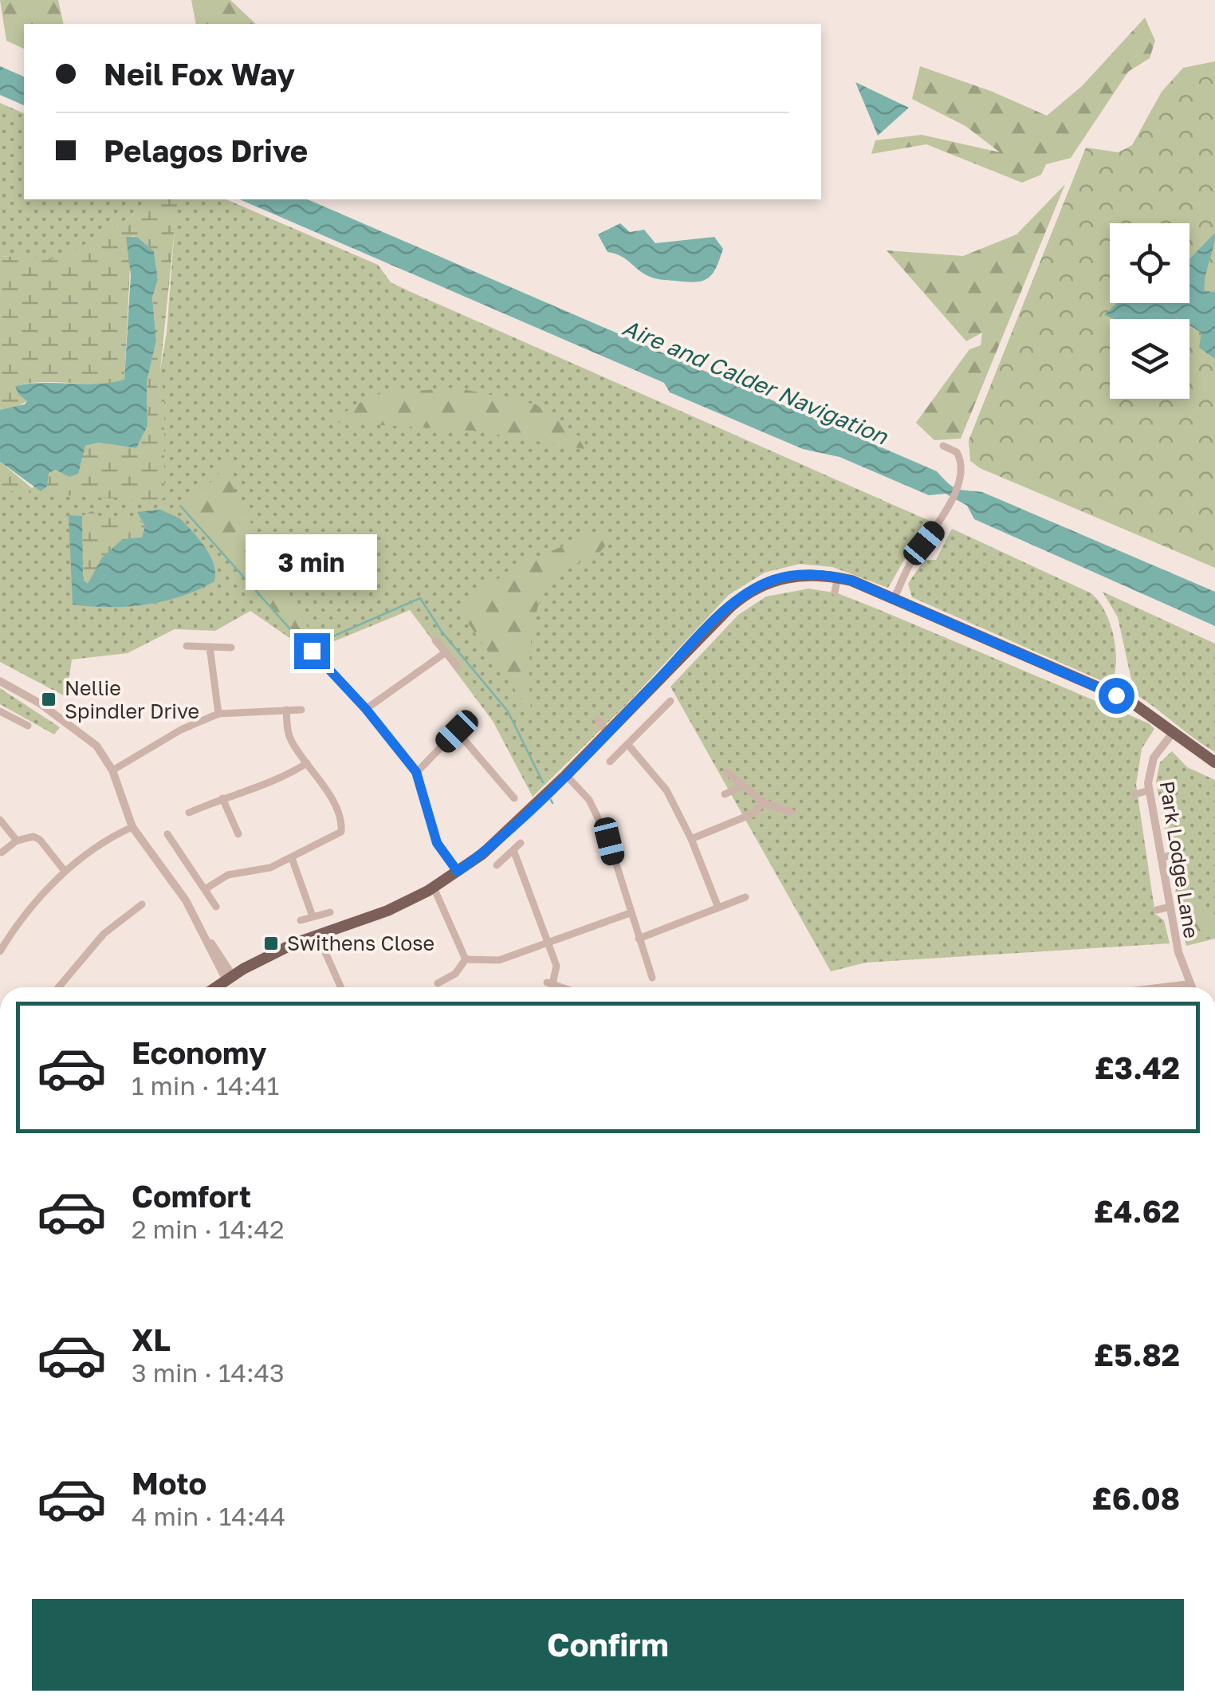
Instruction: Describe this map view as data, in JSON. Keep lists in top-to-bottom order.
{
  "streets": {
    "street": ["Park Lodge Lane"]
  },
  "water": ["Aire and Calder Navigation"],
  "places": {
    "transit": ["Nellie Spindler Drive", "Swithens Close"]
  },
  "page": {
    "banner": ["Neil Fox Way", "Pelagos Drive"],
    "bubble": "3 min",
    "list": [
      {
        "name": "Economy",
        "note": "1 min · 14:41",
        "value": "£3.42"
      },
      {
        "name": "Comfort",
        "note": "2 min · 14:42",
        "value": "£4.62"
      },
      {
        "name": "XL",
        "note": "3 min · 14:43",
        "value": "£5.82"
      },
      {
        "name": "Moto",
        "note": "4 min · 14:44",
        "value": "£6.08"
      }
    ],
    "buttons": "Confirm"
  }
}
